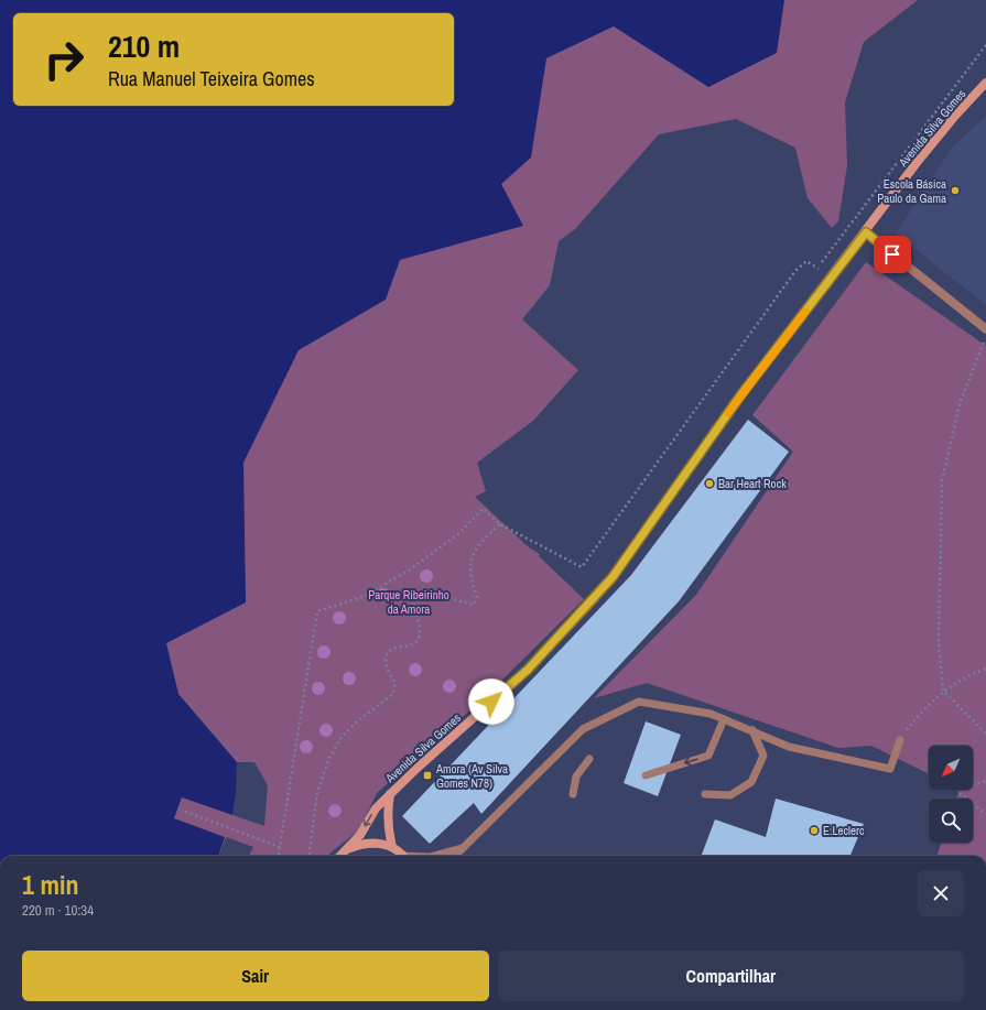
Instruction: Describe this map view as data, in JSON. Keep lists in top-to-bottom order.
{
  "streets": {
    "street": ["Avenida Silva Gomes"]
  },
  "parks": ["Parque Ribeirinho da Amora"],
  "places": {
    "other": ["Escola Básica Paulo da Gama", "Bar Heart Rock", "E.Leclerc"],
    "transit": ["Amora (Av Silva Gomes N78)"]
  },
  "north": "bottom left",
  "page": {
    "turn": ["210 m", "Rua Manuel Teixeira Gomes"],
    "heading": ["1 min", "220 m · 10:34"],
    "buttons": ["Sair", "Compartilhar"]
  }
}
